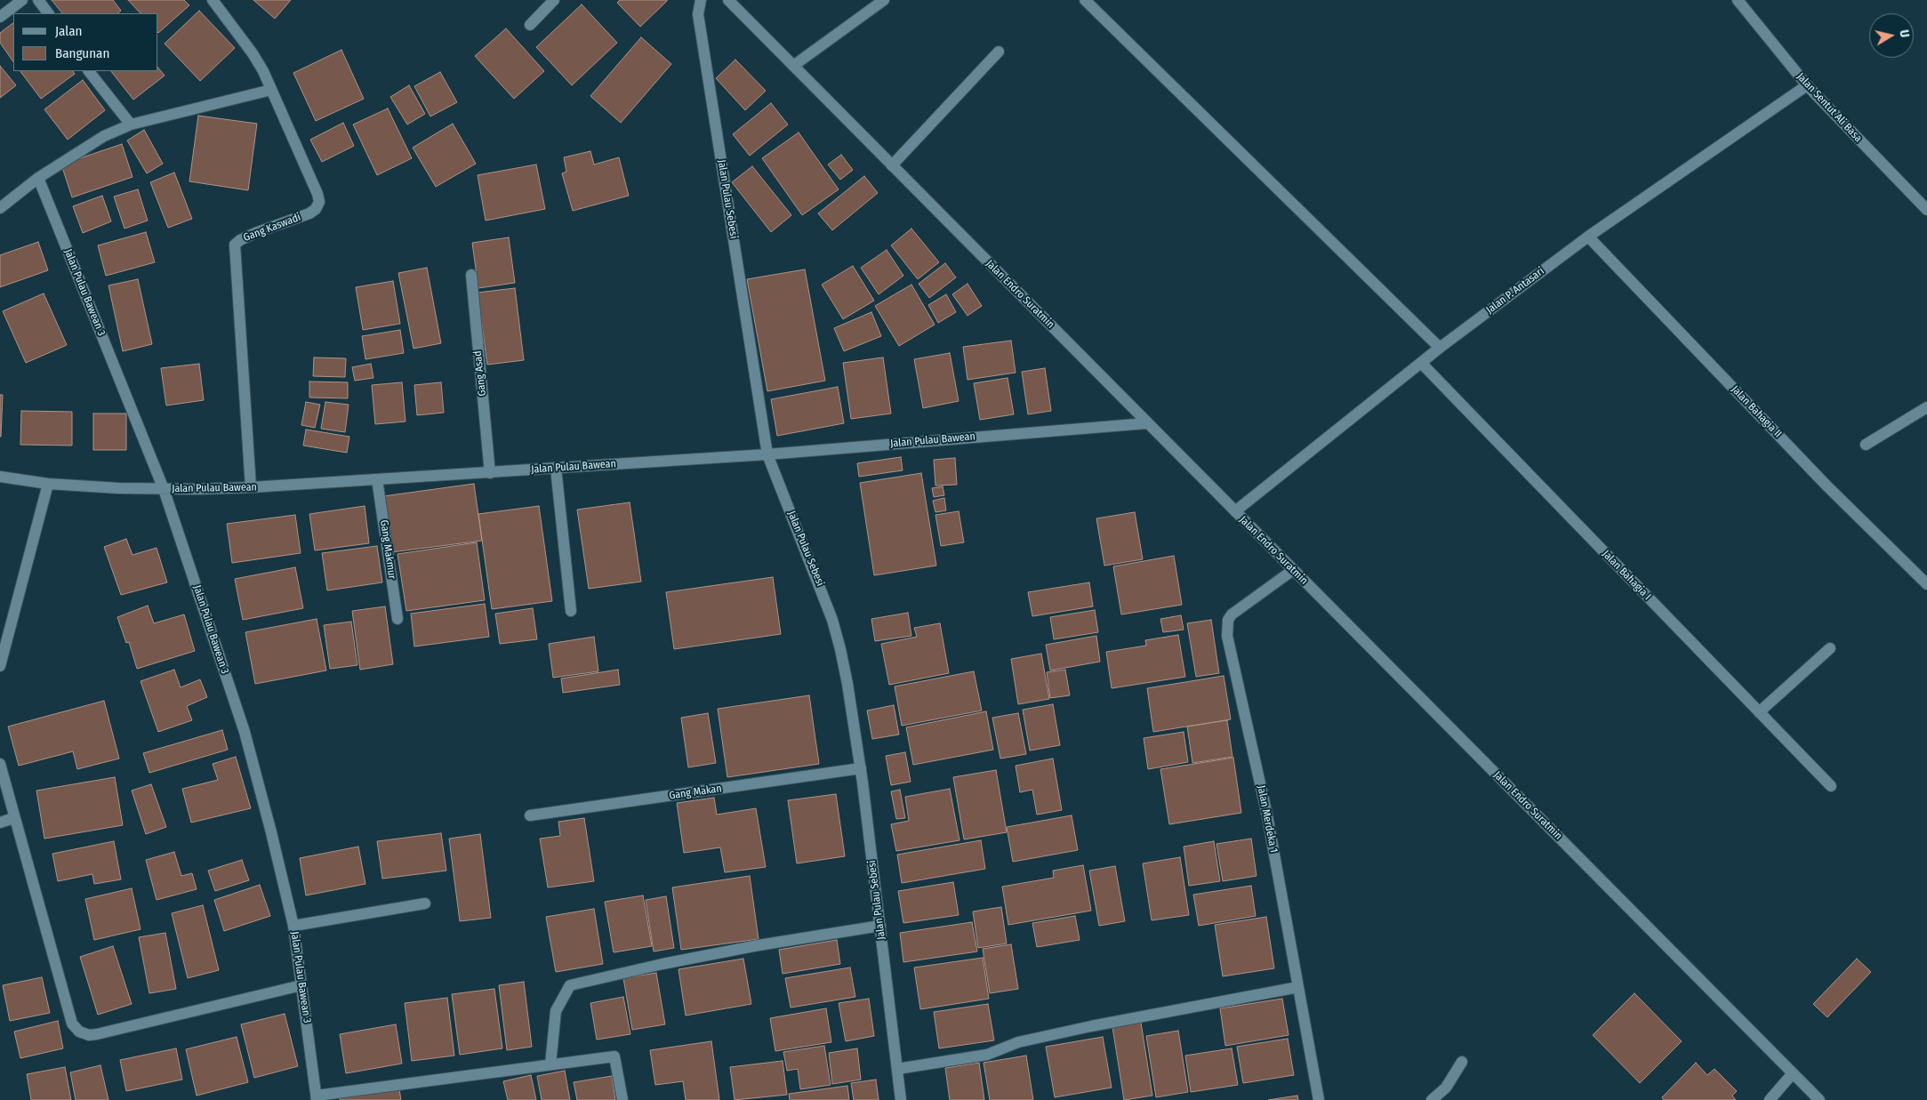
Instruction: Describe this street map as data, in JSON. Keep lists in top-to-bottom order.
{
  "streets": {
    "street": [
      "Jalan Sentut Ali Basa",
      "Jalan Pulau Sebesi",
      "Gang Kaswadi",
      "Jalan P. Antasari",
      "Jalan Pulau Bawean 3",
      "Jalan Endro Suratmin",
      "Gang Asad",
      "Jalan Bahagia II",
      "Jalan Pulau Bawean",
      "Gang Makmur",
      "Jalan Bahagia I",
      "Gang Makan",
      "Jalan Merdeka 1"
    ]
  },
  "crossings": [
    ["Jalan Sentut Ali Basa", "Jalan P. Antasari"],
    ["Jalan Pulau Sebesi", "Jalan Pulau Bawean"],
    ["Jalan Pulau Sebesi", "Gang Makan"],
    ["Gang Kaswadi", "Jalan Pulau Bawean"],
    ["Jalan P. Antasari", "Jalan Endro Suratmin"],
    ["Jalan P. Antasari", "Jalan Bahagia II"],
    ["Jalan P. Antasari", "Jalan Bahagia I"],
    ["Jalan Pulau Bawean 3", "Jalan Pulau Bawean"],
    ["Jalan Endro Suratmin", "Jalan Pulau Bawean"],
    ["Jalan Endro Suratmin", "Jalan Merdeka 1"],
    ["Gang Asad", "Jalan Pulau Bawean"],
    ["Jalan Pulau Bawean", "Gang Makmur"]
  ],
  "legend": ["Jalan", "Bangunan"],
  "north": "right"
}
